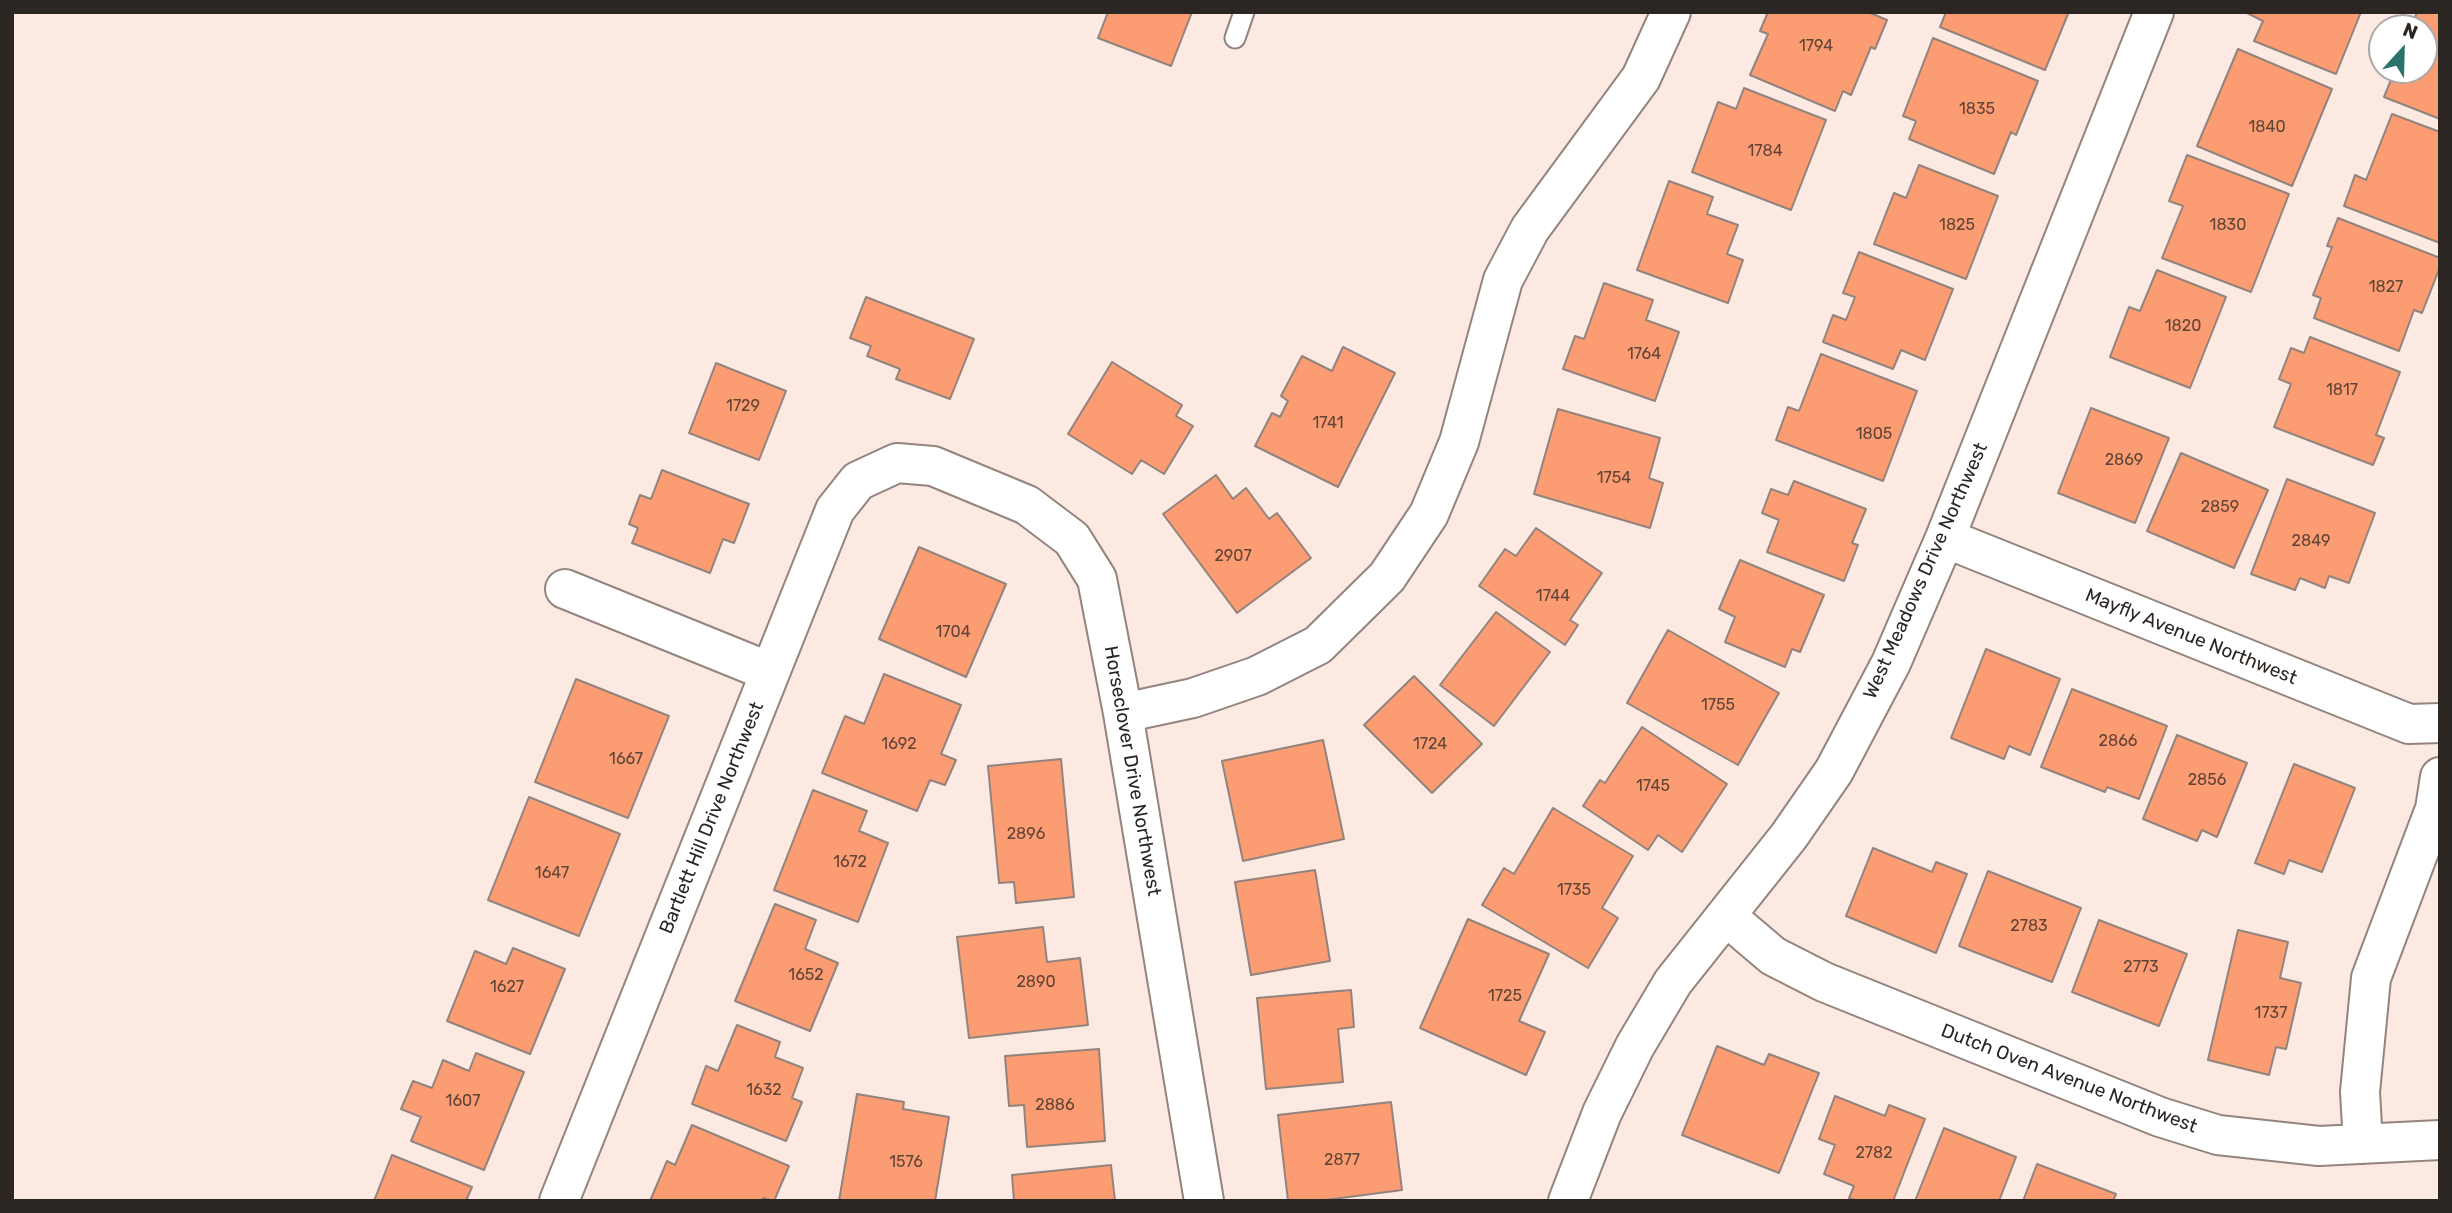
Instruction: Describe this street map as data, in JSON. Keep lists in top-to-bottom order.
{
  "streets": {
    "street": [
      "West Meadows Drive Northwest",
      "Mayfly Avenue Northwest",
      "Horseclover Drive Northwest",
      "Bartlett Hill Drive Northwest",
      "Dutch Oven Avenue Northwest"
    ]
  },
  "crossings": [
    ["West Meadows Drive Northwest", "Mayfly Avenue Northwest"],
    ["West Meadows Drive Northwest", "Dutch Oven Avenue Northwest"],
    ["Horseclover Drive Northwest", "Bartlett Hill Drive Northwest"]
  ],
  "house_numbers": [
    "1794",
    "1835",
    "1840",
    "1784",
    "1825",
    "1830",
    "1827",
    "1820",
    "1764",
    "1817",
    "1729",
    "1741",
    "1805",
    "2869",
    "1754",
    "2859",
    "2849",
    "2907",
    "1744",
    "1704",
    "1755",
    "2866",
    "1692",
    "1724",
    "1667",
    "2856",
    "1745",
    "2896",
    "1672",
    "1647",
    "1735",
    "2783",
    "2773",
    "1652",
    "2890",
    "1627",
    "1725",
    "1737",
    "1632",
    "1607",
    "2886",
    "2782",
    "2877",
    "1576"
  ],
  "north": "top"
}
